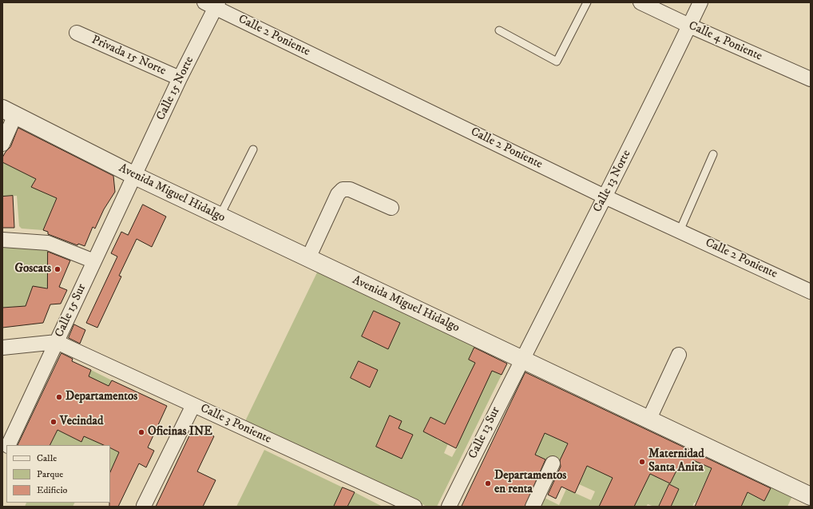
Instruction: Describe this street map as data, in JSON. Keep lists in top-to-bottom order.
{
  "streets": {
    "street": [
      "Calle 2 Poniente",
      "Calle 4 Poniente",
      "Privada 15 Norte",
      "Calle 15 Norte",
      "Calle 13 Norte",
      "Avenida Miguel Hidalgo",
      "Calle 15 Sur",
      "Calle 3 Poniente",
      "Calle 13 Sur"
    ]
  },
  "crossings": [
    ["Calle 2 Poniente", "Calle 15 Norte"],
    ["Calle 2 Poniente", "Calle 13 Norte"],
    ["Calle 4 Poniente", "Calle 13 Norte"],
    ["Privada 15 Norte", "Calle 15 Norte"],
    ["Calle 15 Norte", "Avenida Miguel Hidalgo"],
    ["Calle 15 Norte", "Calle 15 Sur"],
    ["Calle 13 Norte", "Avenida Miguel Hidalgo"],
    ["Calle 13 Norte", "Calle 13 Sur"],
    ["Avenida Miguel Hidalgo", "Calle 15 Sur"],
    ["Avenida Miguel Hidalgo", "Calle 13 Sur"],
    ["Calle 15 Sur", "Calle 3 Poniente"]
  ],
  "places": [
    "Goscats",
    "Departamentos",
    "Vecindad",
    "Oficinas INE",
    "Maternidad Santa Anita",
    "Departamentos en renta"
  ],
  "legend": ["Calle", "Parque", "Edificio"]
}
